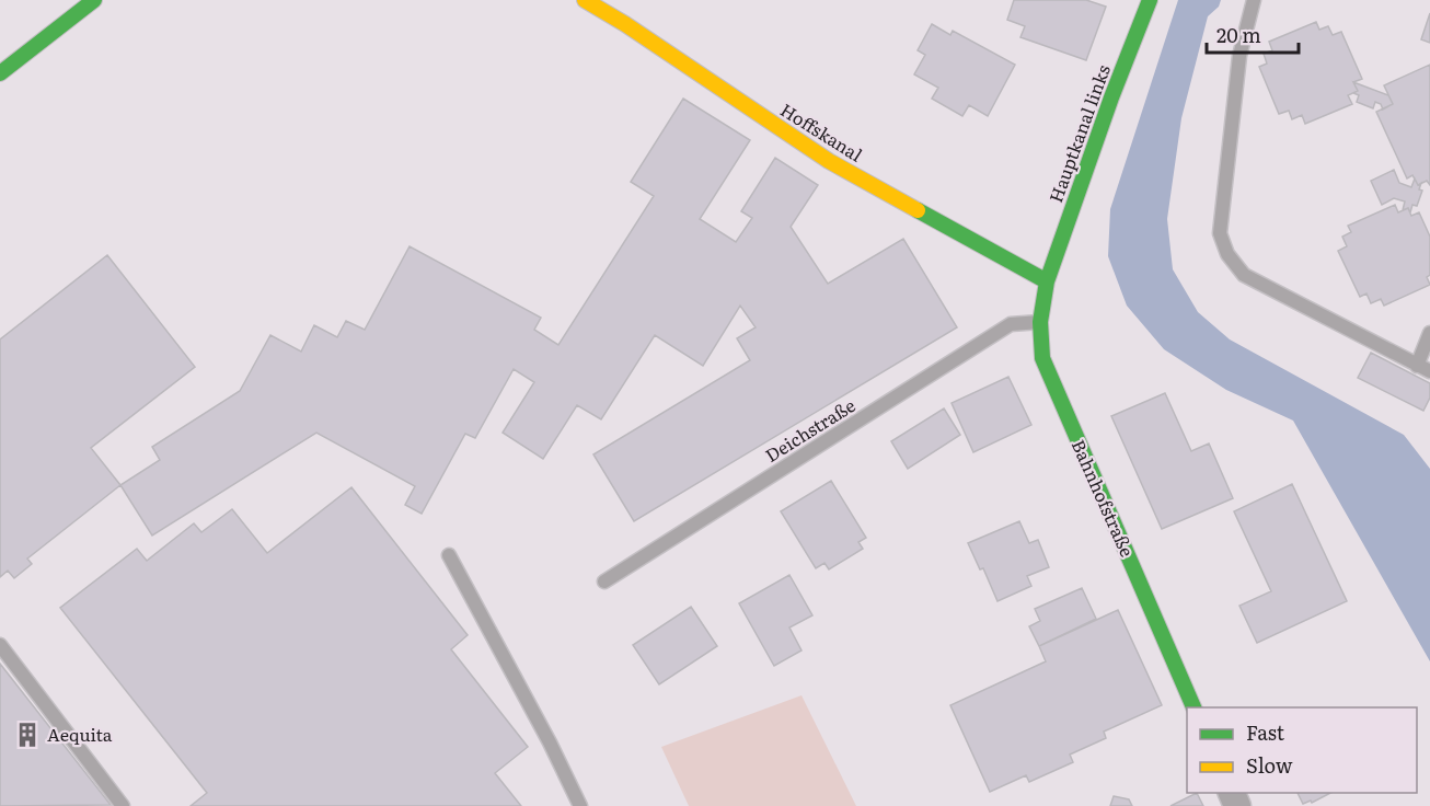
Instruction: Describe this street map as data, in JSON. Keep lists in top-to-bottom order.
{
  "streets": {
    "street": ["Hoffskanal", "Hauptkanal links", "Bahnhofstraße"],
    "lane": ["Deichstraße"]
  },
  "crossings": [
    ["Hoffskanal", "Hauptkanal links"],
    ["Hoffskanal", "Bahnhofstraße"],
    ["Hauptkanal links", "Bahnhofstraße"],
    ["Deichstraße", "Bahnhofstraße"]
  ],
  "places": {
    "building": ["Aequita"]
  },
  "legend": ["Fast", "Slow"],
  "scale_bar": "20 m"
}
